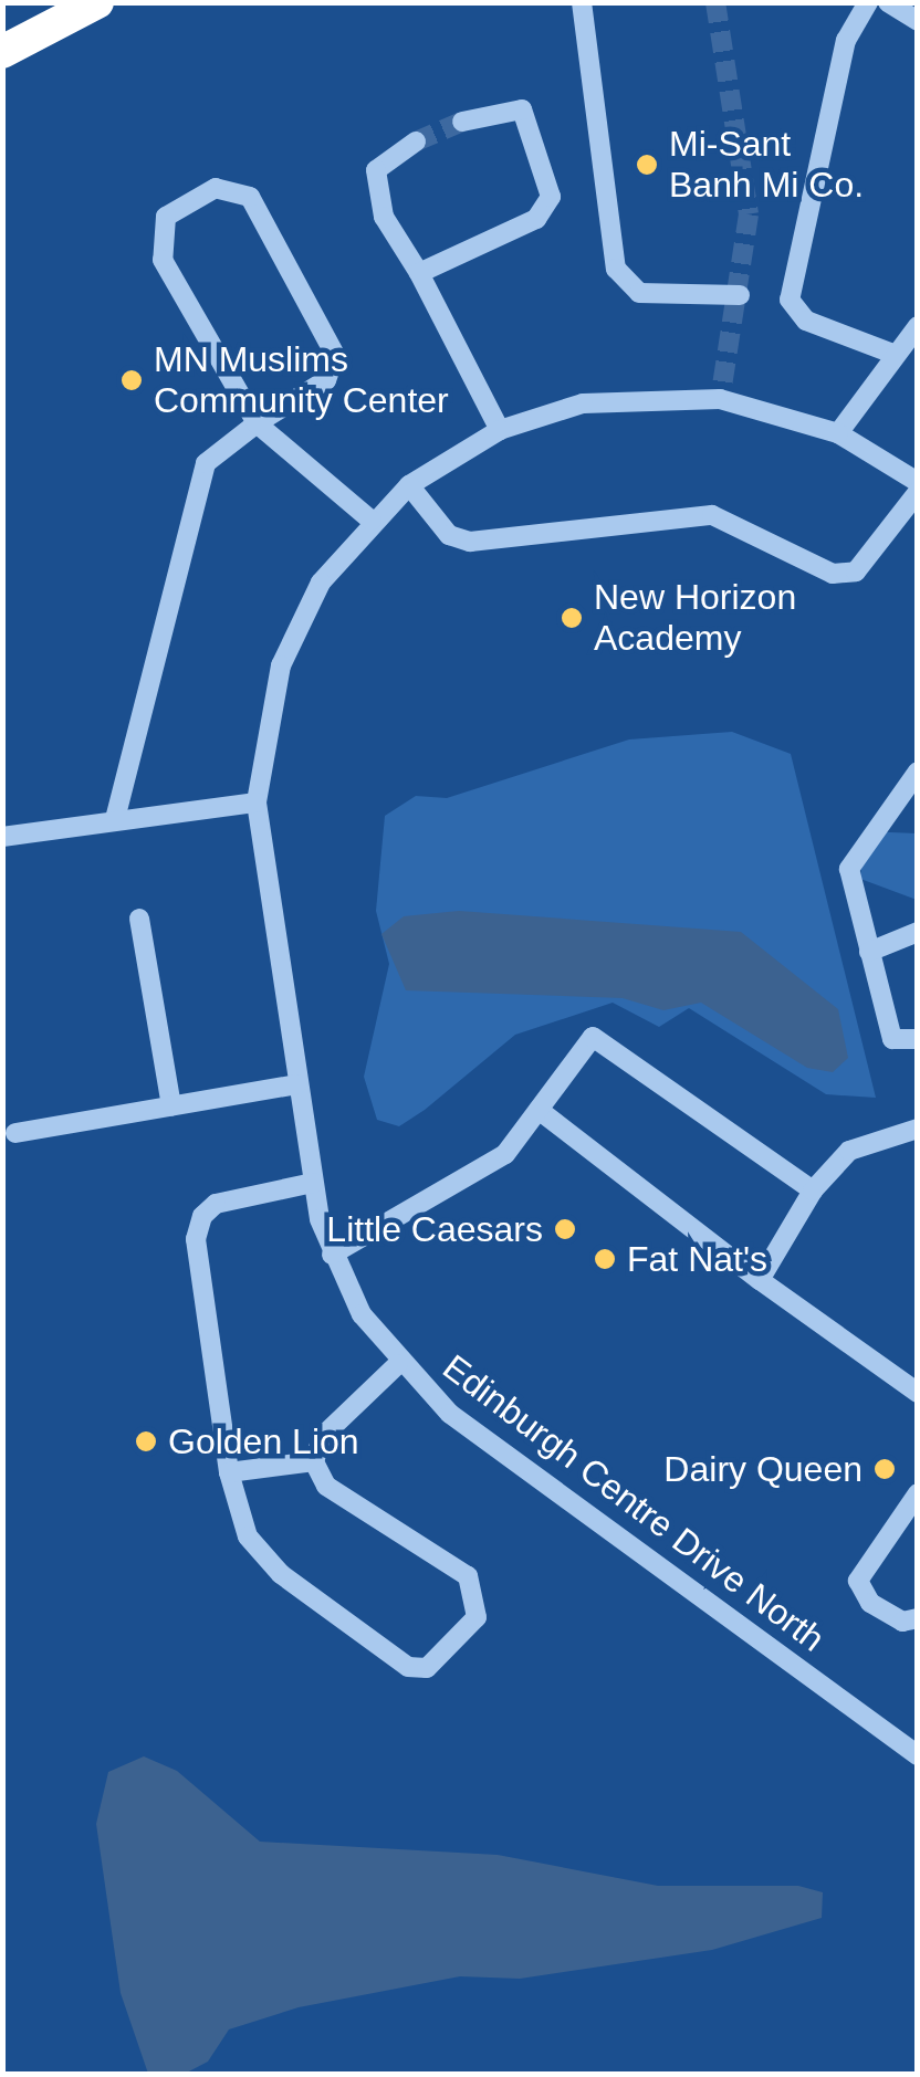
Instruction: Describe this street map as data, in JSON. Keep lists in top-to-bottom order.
{
  "streets": {
    "street": ["Edinburgh Centre Drive North"]
  },
  "places": [
    "Mi-Sant Banh Mi Co.",
    "MN Muslims Community Center",
    "New Horizon Academy",
    "Little Caesars",
    "Fat Nat's",
    "Golden Lion",
    "Dairy Queen"
  ]
}
